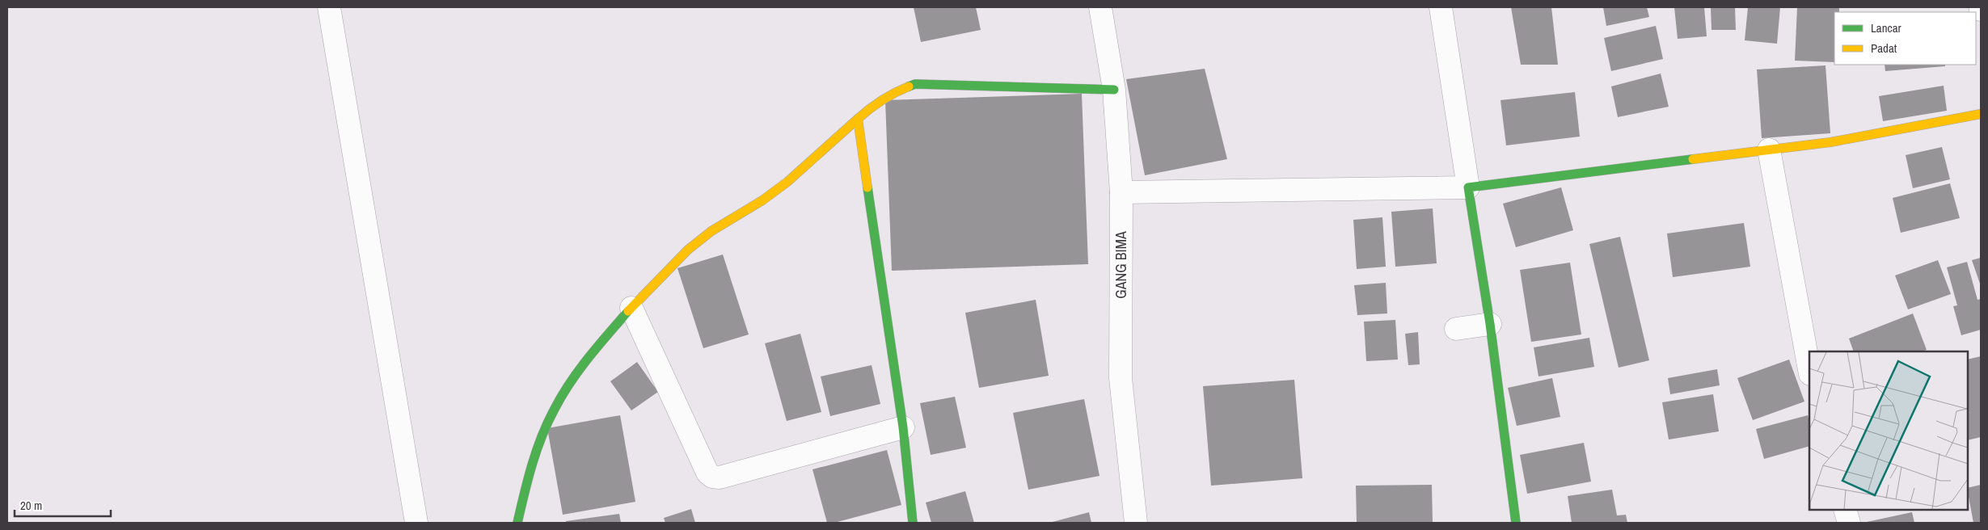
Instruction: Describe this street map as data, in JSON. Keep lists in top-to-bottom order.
{
  "streets": {
    "street": ["GANG BIMA"]
  },
  "legend": ["Lancar", "Padat"],
  "scale_bar": "20 m"
}
